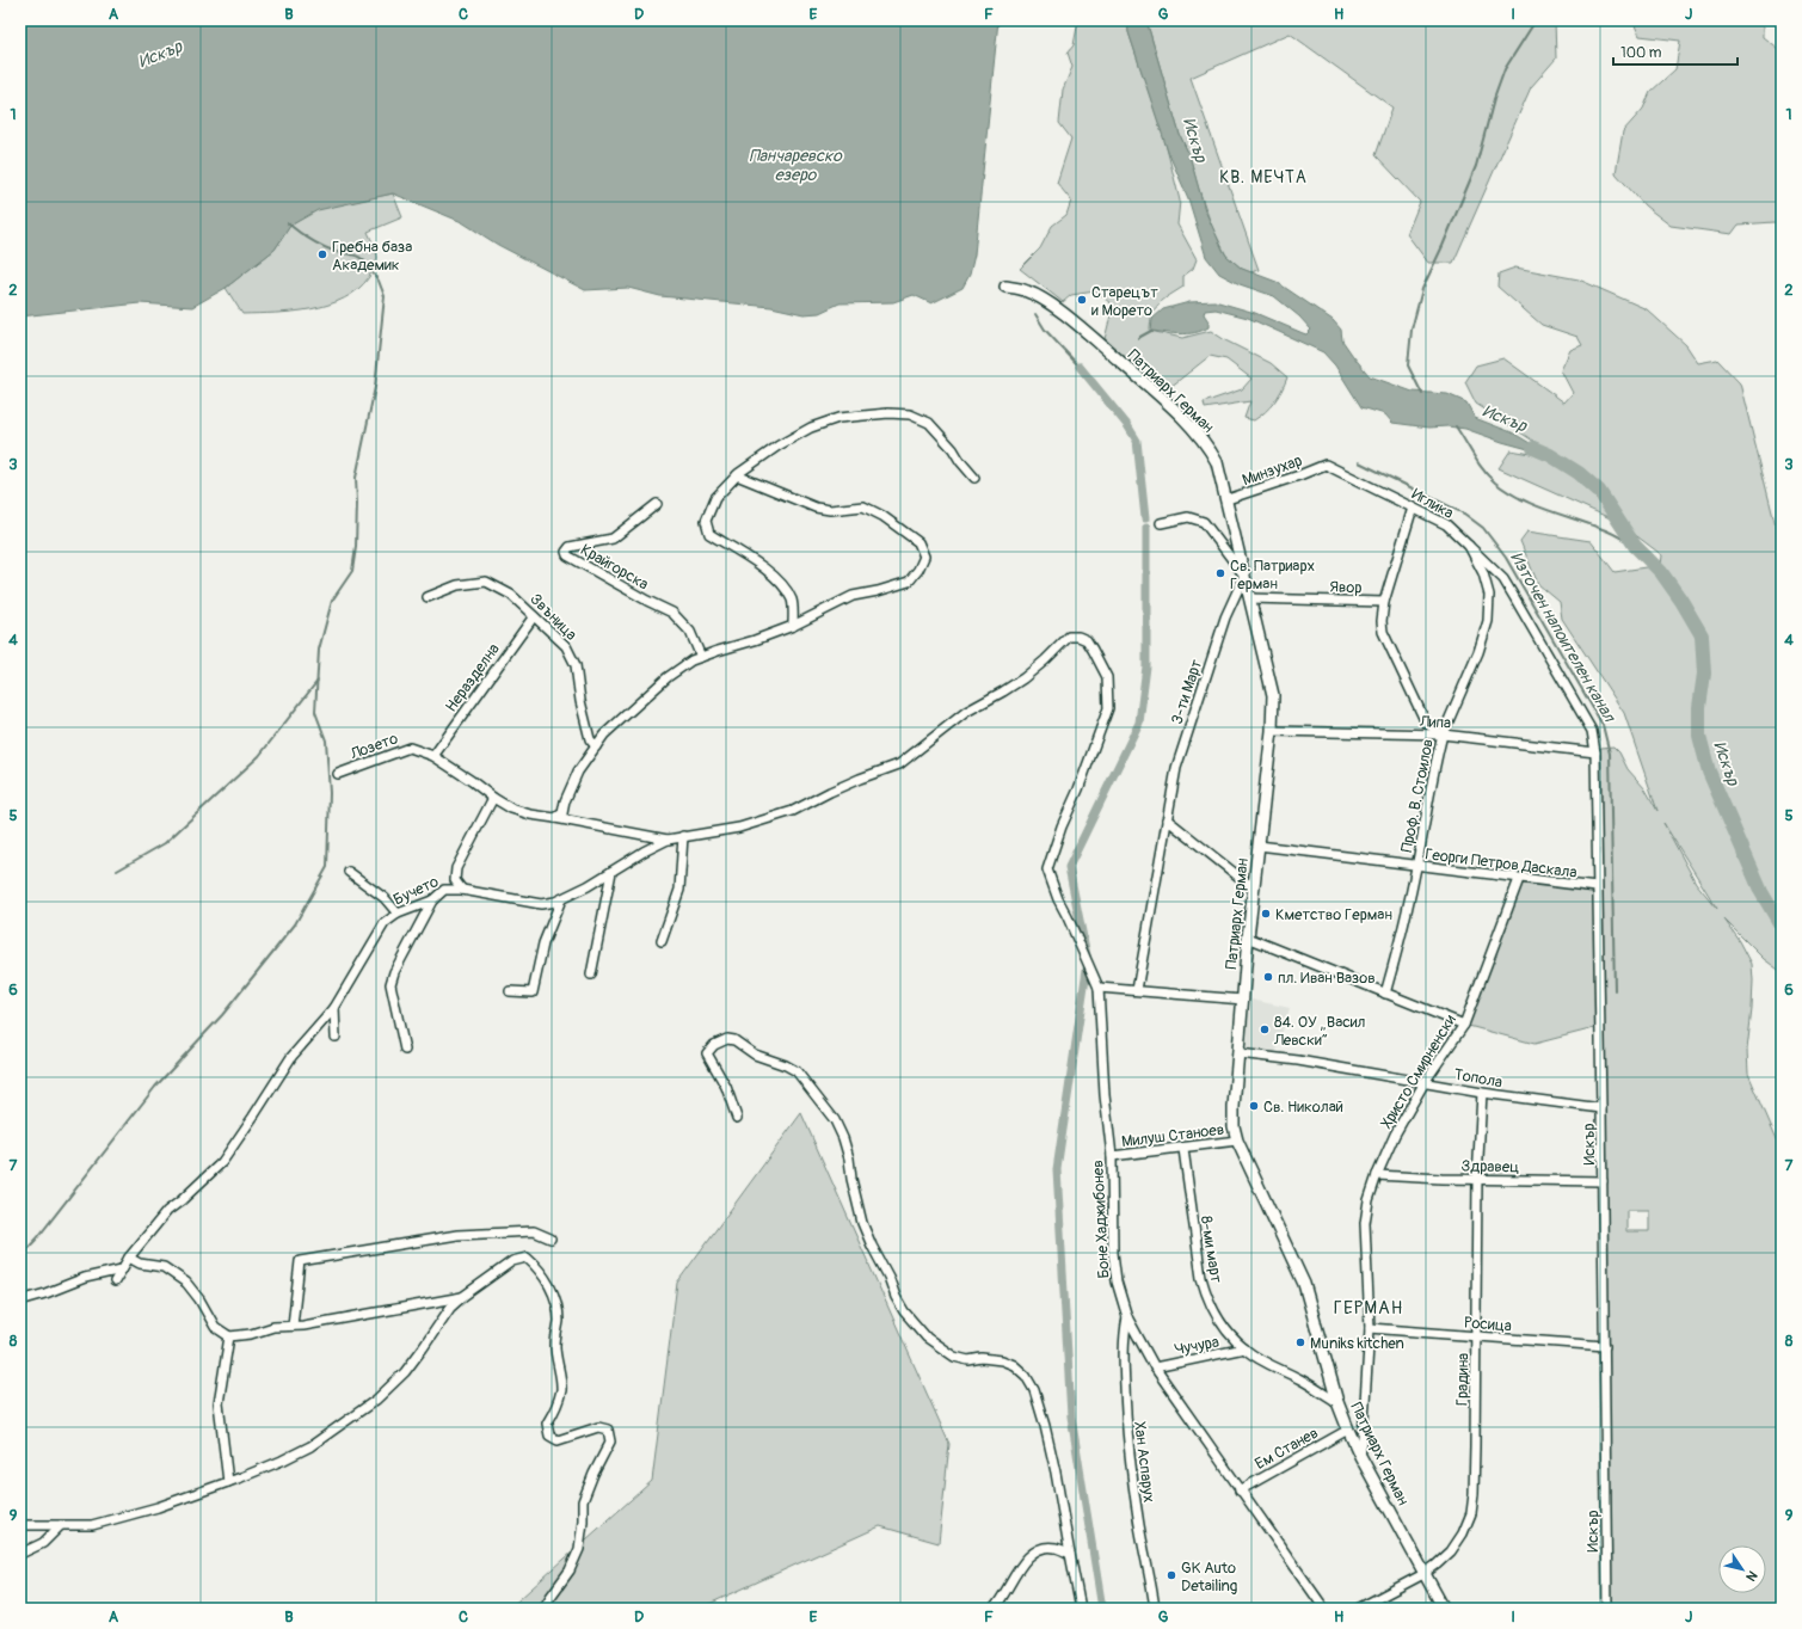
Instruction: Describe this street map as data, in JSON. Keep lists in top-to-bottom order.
{
  "streets": {
    "street": [
      "Патриарх Герман",
      "Минзухар",
      "Иглика",
      "Крайгорска",
      "Явор",
      "Звъница",
      "Неразделна",
      "3-ти Март",
      "Липа",
      "Лозето",
      "Проф. В. Стоилов",
      "Георги Петров Даскала",
      "Бучето",
      "Христо Смирненски",
      "Топола",
      "Милуш Станоев",
      "Искър",
      "Здравец",
      "Боне Хаджибонев",
      "8-ми март",
      "Росица",
      "Чучура",
      "Градина",
      "Ем Станев",
      "Хан Аспарух"
    ]
  },
  "crossings": [
    ["Патриарх Герман", "Минзухар"],
    ["Патриарх Герман", "Явор"],
    ["Патриарх Герман", "3-ти Март"],
    ["Патриарх Герман", "Липа"],
    ["Патриарх Герман", "Георги Петров Даскала"],
    ["Патриарх Герман", "Христо Смирненски"],
    ["Патриарх Герман", "Топола"],
    ["Патриарх Герман", "Милуш Станоев"],
    ["Патриарх Герман", "8-ми март"],
    ["Патриарх Герман", "Градина"],
    ["Патриарх Герман", "Ем Станев"],
    ["Минзухар", "Иглика"],
    ["Иглика", "Липа"],
    ["Иглика", "Проф. В. Стоилов"],
    ["Иглика", "Искър"],
    ["Явор", "Проф. В. Стоилов"],
    ["Звъница", "Неразделна"],
    ["Неразделна", "Лозето"],
    ["Липа", "Проф. В. Стоилов"],
    ["Липа", "Искър"],
    ["Лозето", "Бучето"],
    ["Лозето", "Боне Хаджибонев"],
    ["Проф. В. Стоилов", "Георги Петров Даскала"],
    ["Георги Петров Даскала", "Христо Смирненски"],
    ["Георги Петров Даскала", "Искър"],
    ["Бучето", "Боне Хаджибонев"],
    ["Христо Смирненски", "Топола"],
    ["Христо Смирненски", "Здравец"],
    ["Христо Смирненски", "Росица"],
    ["Топола", "Искър"],
    ["Топола", "Градина"],
    ["Милуш Станоев", "Боне Хаджибонев"],
    ["Милуш Станоев", "8-ми март"],
    ["Искър", "Здравец"],
    ["Искър", "Росица"],
    ["Здравец", "Градина"],
    ["Боне Хаджибонев", "Чучура"],
    ["Боне Хаджибонев", "Ем Станев"],
    ["Боне Хаджибонев", "Хан Аспарух"],
    ["8-ми март", "Чучура"],
    ["Росица", "Градина"]
  ],
  "districts": ["КВ. МЕЧТА", "ГЕРМАН"],
  "water": ["Искър", "Панчаревско езеро", "Източен напоителен канал"],
  "places": [
    "Гребна база Академик",
    "Старецът и Морето",
    "Св. Патриарх Герман",
    "Кметство Герман",
    "пл. Иван Вазов",
    "84. ОУ „Васил Левски“",
    "Св. Николай",
    "Muniks kitchen",
    "GK Auto Detailing"
  ],
  "scale_bar": "100 m",
  "north": "bottom right",
  "grid": {
    "columns": [
      "A",
      "B",
      "C",
      "D",
      "E",
      "F",
      "G",
      "H",
      "I",
      "J"
    ],
    "rows": [
      "1",
      "2",
      "3",
      "4",
      "5",
      "6",
      "7",
      "8",
      "9"
    ]
  }
}
